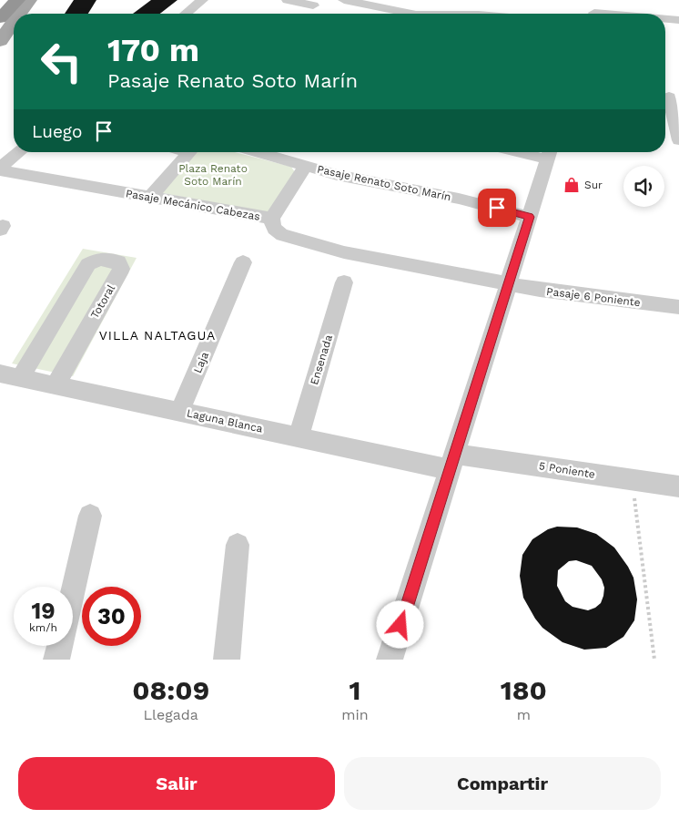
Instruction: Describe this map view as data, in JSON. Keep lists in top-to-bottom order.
{
  "streets": {
    "street": [
      "Pasaje Renato Soto Marín",
      "Pasaje Mecánico Cabezas",
      "Pasaje 6 Poniente",
      "Totoral",
      "Ensenada",
      "Laja",
      "Laguna Blanca",
      "5 Poniente"
    ]
  },
  "crossings": [
    ["Pasaje Mecánico Cabezas", "Pasaje 6 Poniente"],
    ["Totoral", "Laguna Blanca"],
    ["Ensenada", "Laguna Blanca"],
    ["Laja", "Laguna Blanca"],
    ["Laguna Blanca", "5 Poniente"]
  ],
  "districts": ["VILLA NALTAGUA"],
  "parks": ["Plaza Renato Soto Marín"],
  "places": {
    "shop": ["Sur"]
  },
  "page": {
    "turn": ["170 m", "Pasaje Renato Soto Marín"],
    "then": "Luego",
    "speed": "19 km/h",
    "limit": "30",
    "eta": [
      "08:09",
      "Llegada",
      "1",
      "min",
      "180",
      "m"
    ],
    "buttons": ["Salir", "Compartir"]
  }
}
